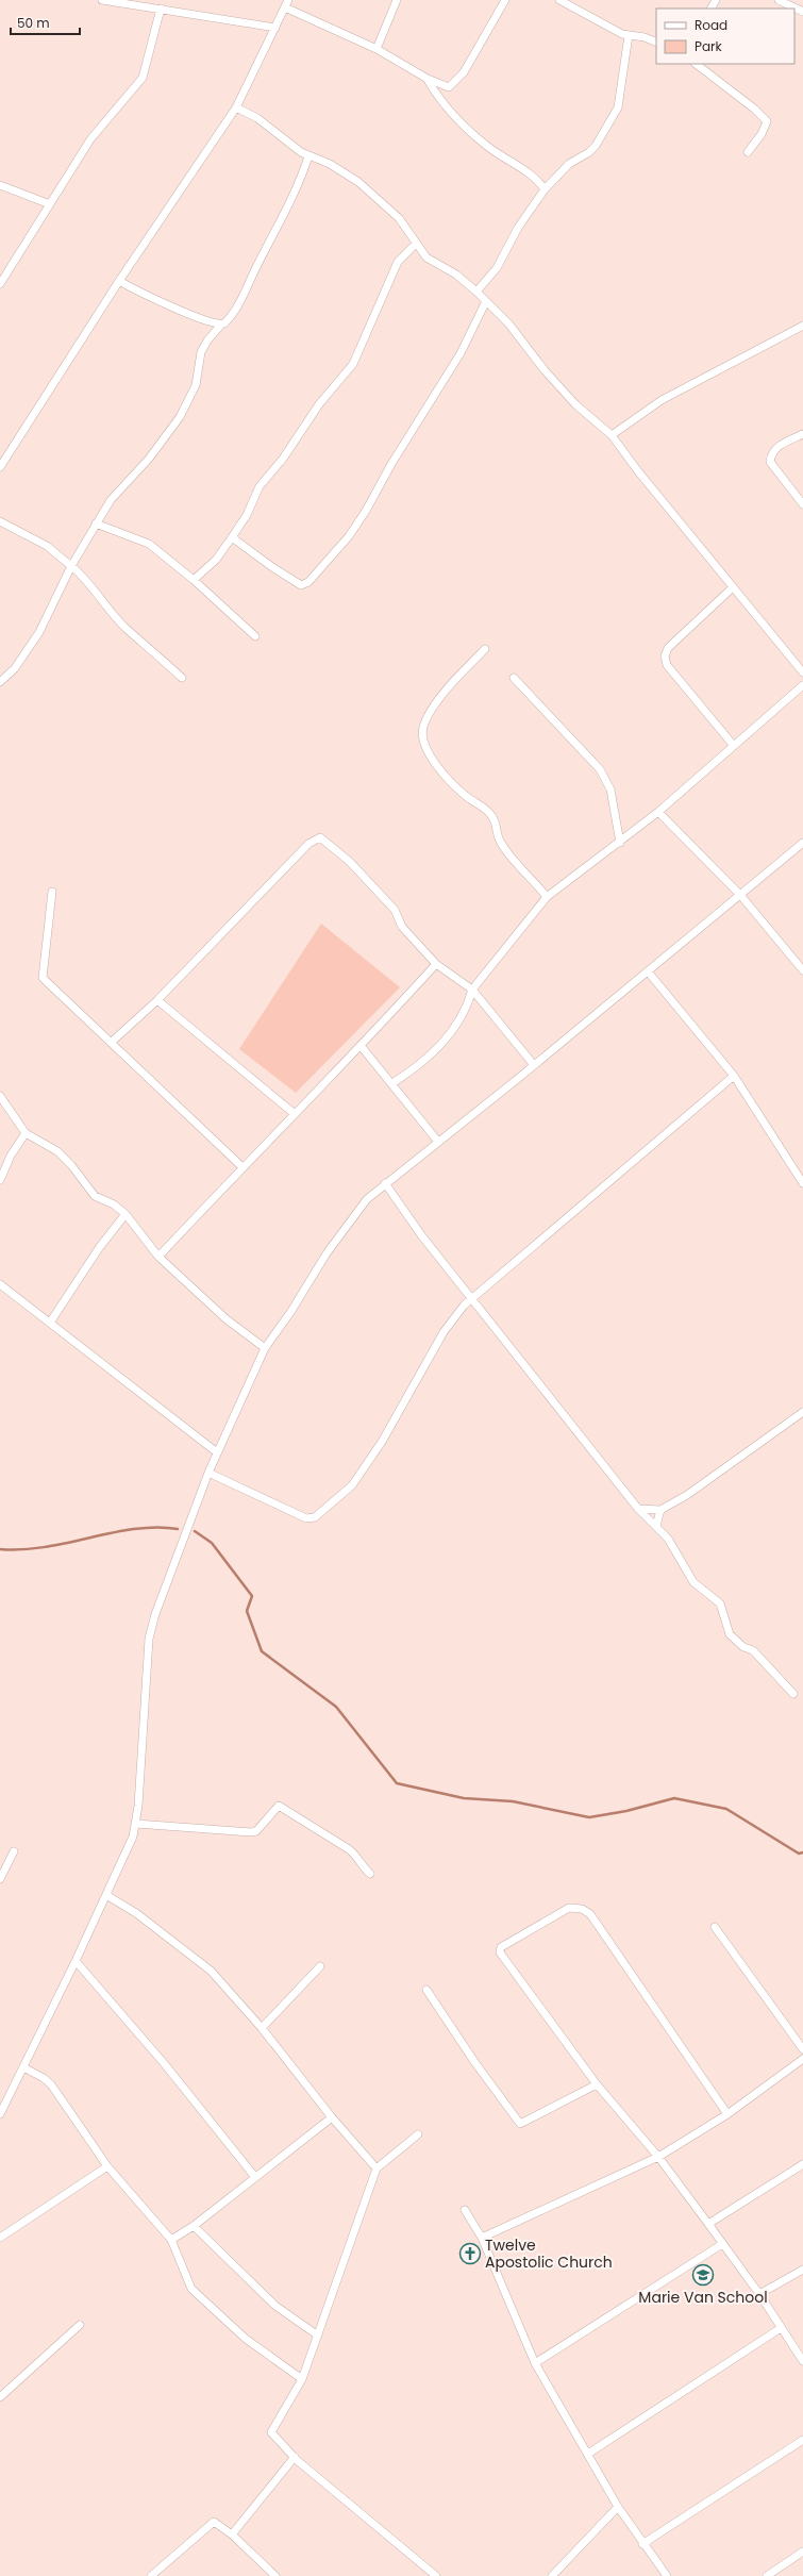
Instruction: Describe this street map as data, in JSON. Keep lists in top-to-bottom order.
{
  "places": {
    "church": ["Twelve Apostolic Church"],
    "school or university": ["Marie Van School"]
  },
  "legend": ["Road", "Park"],
  "scale_bar": "50 m"
}
